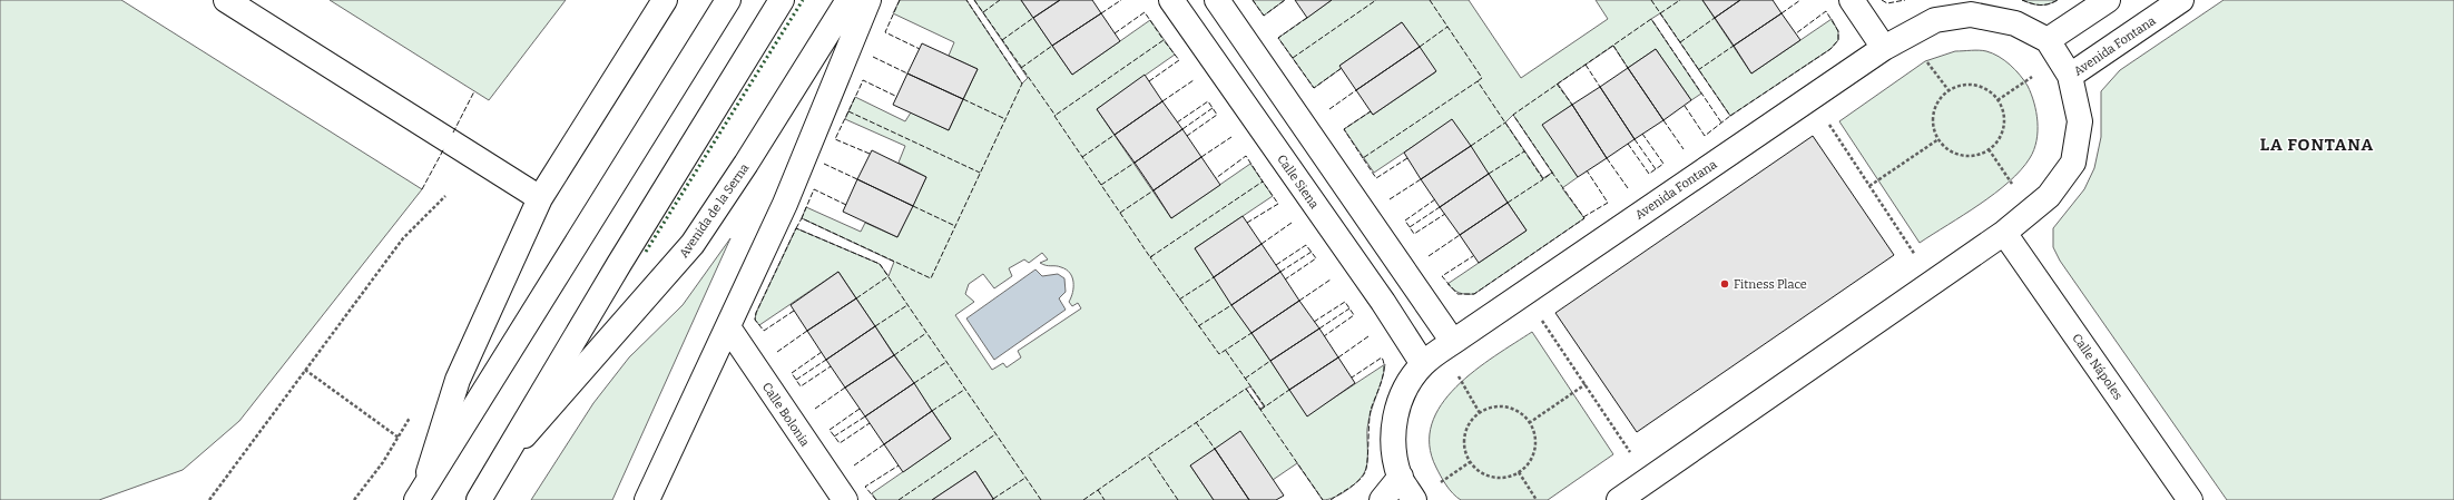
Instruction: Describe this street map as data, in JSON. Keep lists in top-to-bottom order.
{
  "streets": {
    "street": [
      "Avenida Fontana",
      "Calle Siena",
      "Avenida de la Serna",
      "Calle Nápoles",
      "Calle Bolonia"
    ]
  },
  "crossings": [
    ["Avenida Fontana", "Calle Siena"],
    ["Avenida Fontana", "Calle Nápoles"]
  ],
  "districts": ["LA FONTANA"],
  "places": ["Fitness Place"]
}
